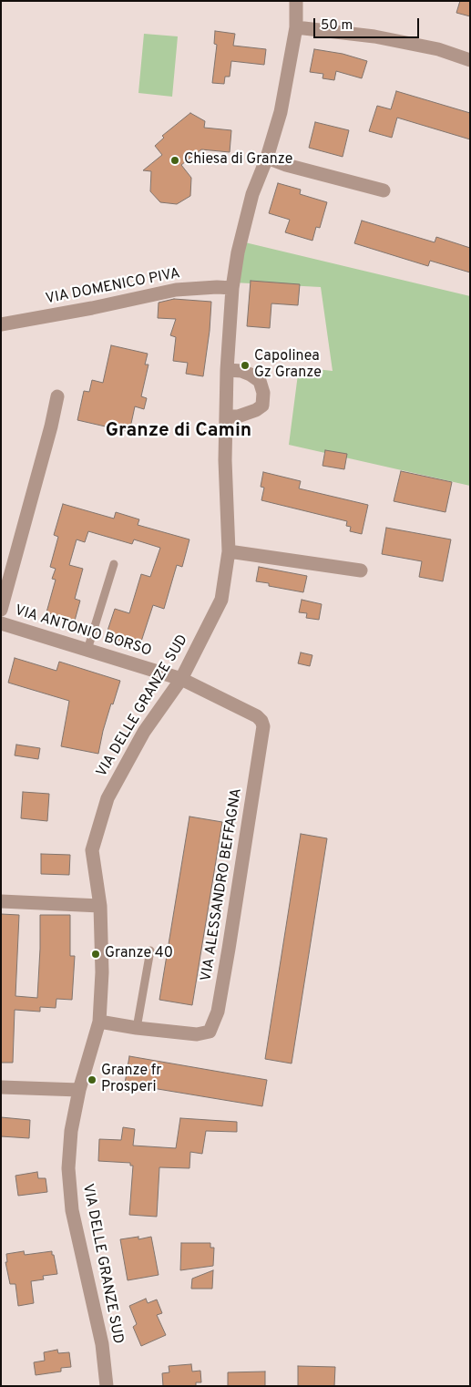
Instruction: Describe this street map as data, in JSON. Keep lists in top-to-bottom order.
{
  "streets": {
    "street": [
      "VIA DOMENICO PIVA",
      "VIA ANTONIO BORSO",
      "VIA DELLE GRANZE SUD",
      "VIA ALESSANDRO BEFFAGNA"
    ]
  },
  "crossings": [
    ["VIA DOMENICO PIVA", "VIA DELLE GRANZE SUD"],
    ["VIA ANTONIO BORSO", "VIA DELLE GRANZE SUD"],
    ["VIA ANTONIO BORSO", "VIA ALESSANDRO BEFFAGNA"],
    ["VIA DELLE GRANZE SUD", "VIA ALESSANDRO BEFFAGNA"]
  ],
  "districts": ["Granze di Camin"],
  "places": [
    "Chiesa di Granze",
    "Capolinea Gz Granze",
    "Granze 40",
    "Granze fr Prosperi"
  ],
  "scale_bar": "50 m"
}
